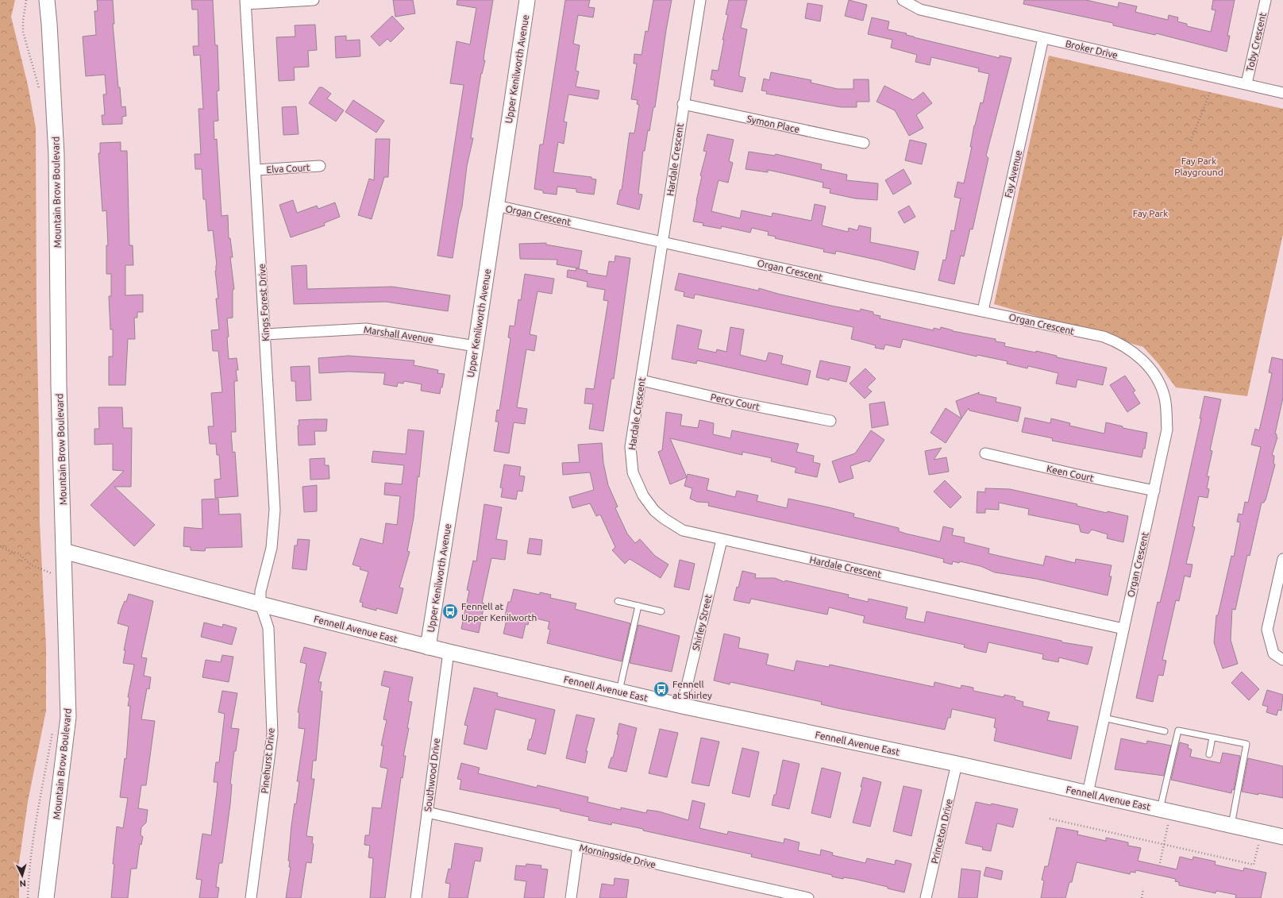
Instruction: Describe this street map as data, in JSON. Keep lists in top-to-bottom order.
{
  "streets": {
    "main road": ["Upper Kenilworth Avenue", "Mountain Brow Boulevard", "Fennell Avenue East"],
    "street": [
      "Toby Crescent",
      "Broker Drive",
      "Symon Place",
      "Hardale Crescent",
      "Elva Court",
      "Fay Avenue",
      "Organ Crescent",
      "Kings Forest Drive",
      "Marshall Avenue",
      "Percy Court",
      "Keen Court",
      "Shirley Street",
      "Pinehurst Drive",
      "Southwood Drive",
      "Princeton Drive",
      "Morningside Drive"
    ]
  },
  "crossings": [
    ["Toby Crescent", "Broker Drive"],
    ["Broker Drive", "Fay Avenue"],
    ["Upper Kenilworth Avenue", "Organ Crescent"],
    ["Upper Kenilworth Avenue", "Marshall Avenue"],
    ["Upper Kenilworth Avenue", "Fennell Avenue East"],
    ["Symon Place", "Hardale Crescent"],
    ["Hardale Crescent", "Organ Crescent"],
    ["Hardale Crescent", "Percy Court"],
    ["Hardale Crescent", "Shirley Street"],
    ["Elva Court", "Kings Forest Drive"],
    ["Fay Avenue", "Organ Crescent"],
    ["Mountain Brow Boulevard", "Fennell Avenue East"],
    ["Organ Crescent", "Keen Court"],
    ["Organ Crescent", "Fennell Avenue East"],
    ["Kings Forest Drive", "Marshall Avenue"],
    ["Kings Forest Drive", "Fennell Avenue East"],
    ["Kings Forest Drive", "Pinehurst Drive"],
    ["Shirley Street", "Fennell Avenue East"],
    ["Fennell Avenue East", "Pinehurst Drive"],
    ["Fennell Avenue East", "Southwood Drive"],
    ["Fennell Avenue East", "Princeton Drive"],
    ["Southwood Drive", "Morningside Drive"]
  ],
  "parks": ["Fay Park Playground", "Fay Park"],
  "places": {
    "bus stop": ["Fennell at Upper Kenilworth", "Fennell at Shirley"]
  },
  "north": "bottom"
}
